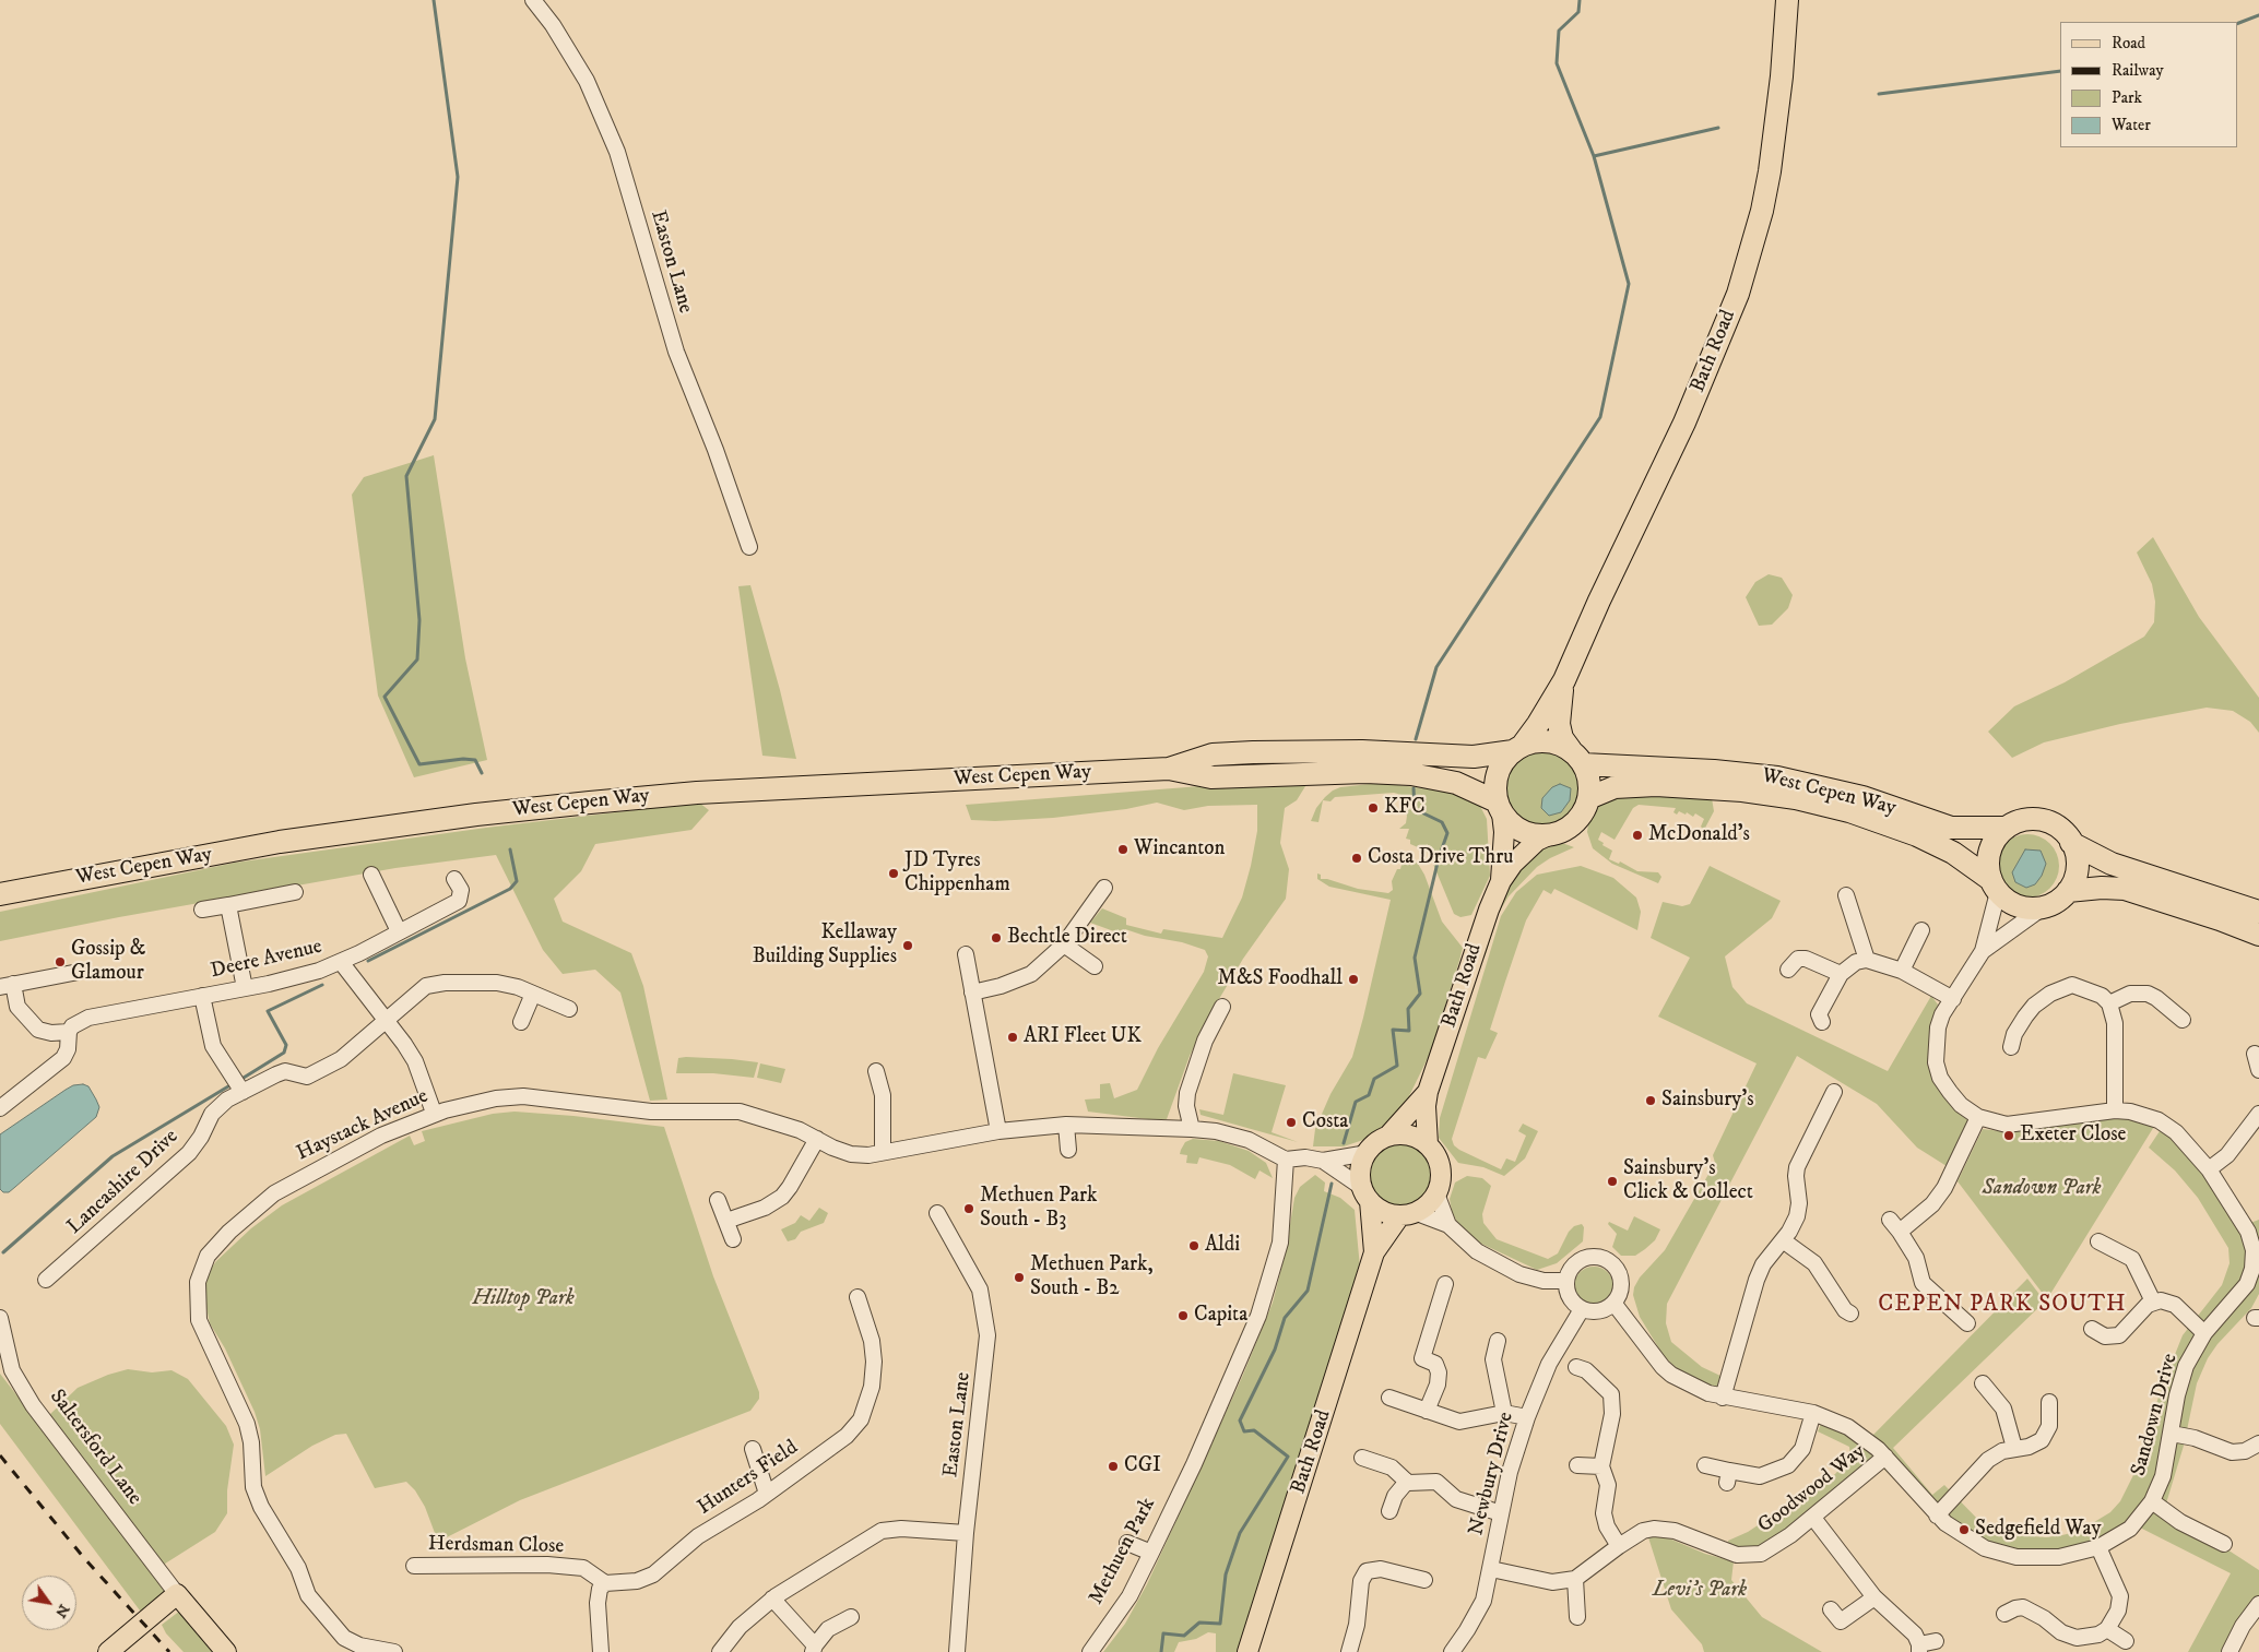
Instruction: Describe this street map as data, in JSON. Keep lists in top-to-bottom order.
{
  "streets": {
    "highway": ["Bath Road", "West Cepen Way"],
    "main road": ["Saltersford Lane"],
    "street": [
      "Easton Lane",
      "Deere Avenue",
      "Haystack Avenue",
      "Lancashire Drive",
      "Sandown Drive",
      "Newbury Drive",
      "Hunters Field",
      "Goodwood Way",
      "Herdsman Close",
      "Methuen Park"
    ]
  },
  "crossings": [
    ["Bath Road", "West Cepen Way"],
    ["West Cepen Way", "Sandown Drive"],
    ["Sandown Drive", "Newbury Drive"],
    ["Sandown Drive", "Goodwood Way"],
    ["Hunters Field", "Herdsman Close"]
  ],
  "districts": ["CEPEN PARK SOUTH"],
  "parks": ["Sandown Park", "Hilltop Park", "Levi's Park"],
  "places": [
    "KFC",
    "McDonald's",
    "Wincanton",
    "Costa Drive Thru",
    "JD Tyres Chippenham",
    "Bechtle Direct",
    "Kellaway Building Supplies",
    "Gossip & Glamour",
    "M&S Foodhall",
    "ARI Fleet UK",
    "Sainsbury's",
    "Costa",
    "Exeter Close",
    "Sainsbury's Click & Collect",
    "Methuen Park South - B3",
    "Aldi",
    "Methuen Park, South - B2",
    "Capita",
    "CGI",
    "Sedgefield Way"
  ],
  "legend": [
    "Road",
    "Railway",
    "Park",
    "Water"
  ],
  "north": "bottom right"
}
